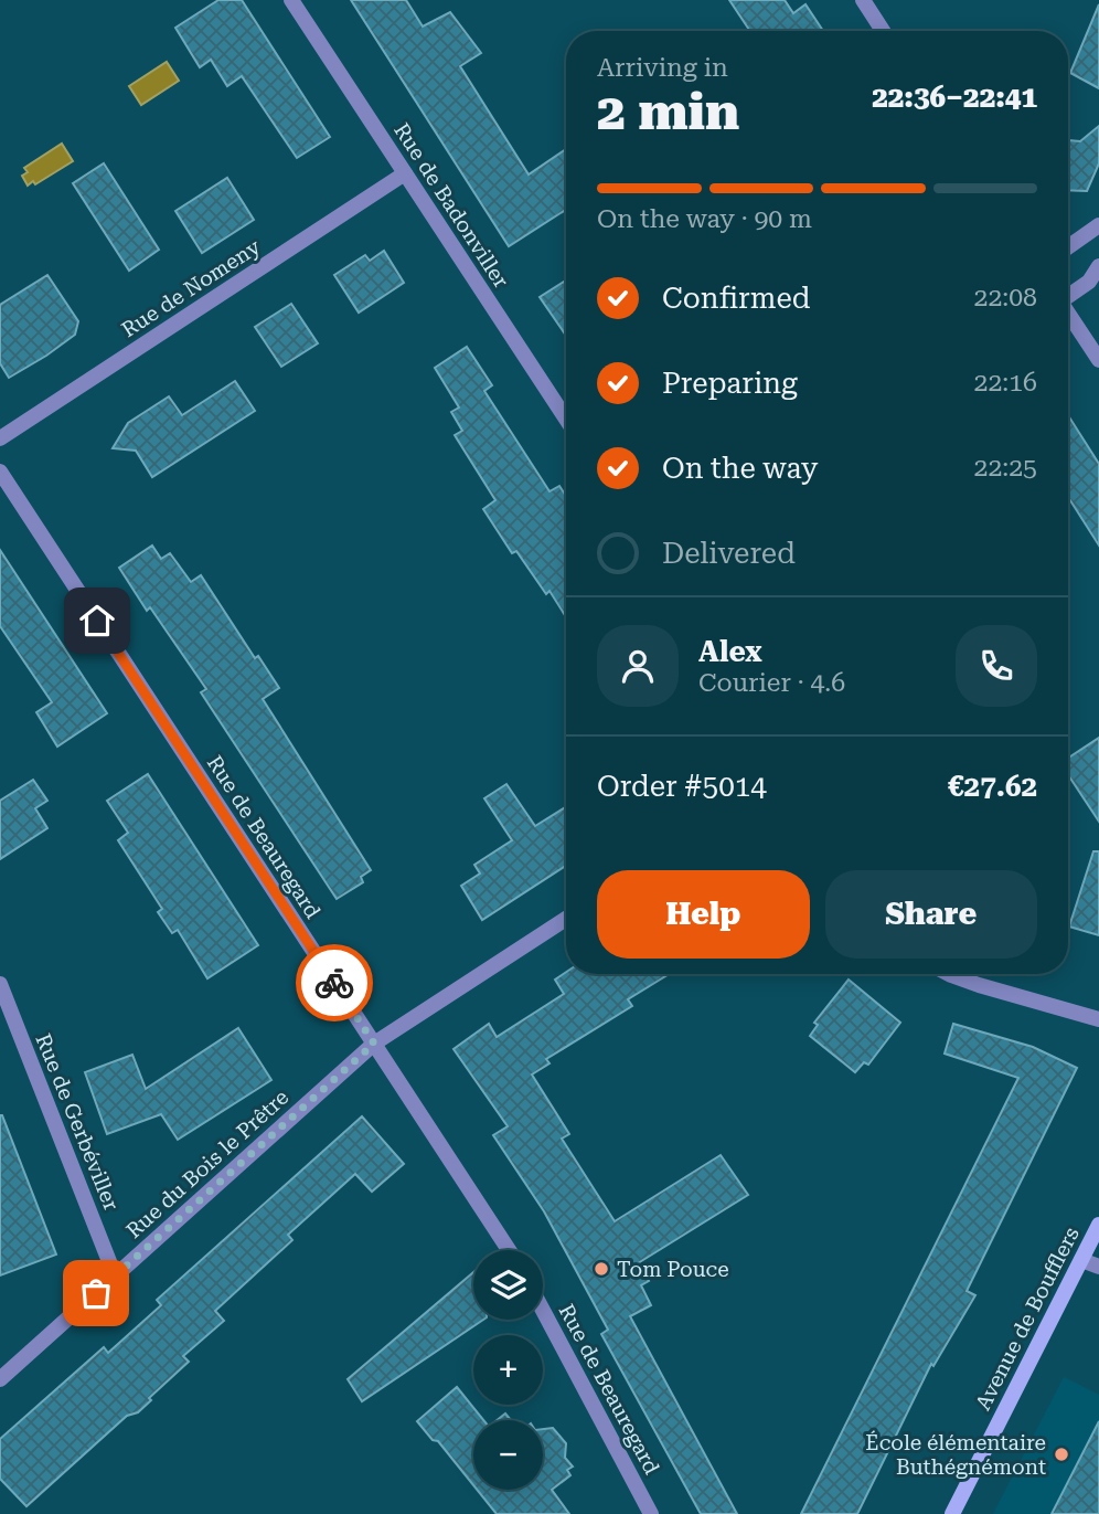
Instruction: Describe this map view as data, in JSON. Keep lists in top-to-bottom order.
{
  "streets": {
    "street": [
      "Rue de Badonviller",
      "Rue de Nomeny",
      "Rue de Beauregard",
      "Rue de Gerbéviller",
      "Rue du Bois le Prêtre",
      "Avenue de Boufflers"
    ]
  },
  "crossings": [
    ["Rue de Badonviller", "Rue de Nomeny"],
    ["Rue de Beauregard", "Rue du Bois le Prêtre"],
    ["Rue de Gerbéviller", "Rue du Bois le Prêtre"]
  ],
  "places": ["Tom Pouce", "École élémentaire Buthégnémont"],
  "page": {
    "heading": ["2 min", "Arriving in", "22:36–22:41"],
    "panel": [
      "Alex",
      "Courier · 4.6",
      "Order #5014",
      "€27.62"
    ],
    "bar": "On the way · 90 m",
    "list": [
      ["Confirmed", "22:08"],
      ["Preparing", "22:16"],
      ["On the way", "22:25"],
      "Delivered"
    ],
    "buttons": ["Help", "Share"],
    "map_buttons": ["+", "−"]
  }
}
